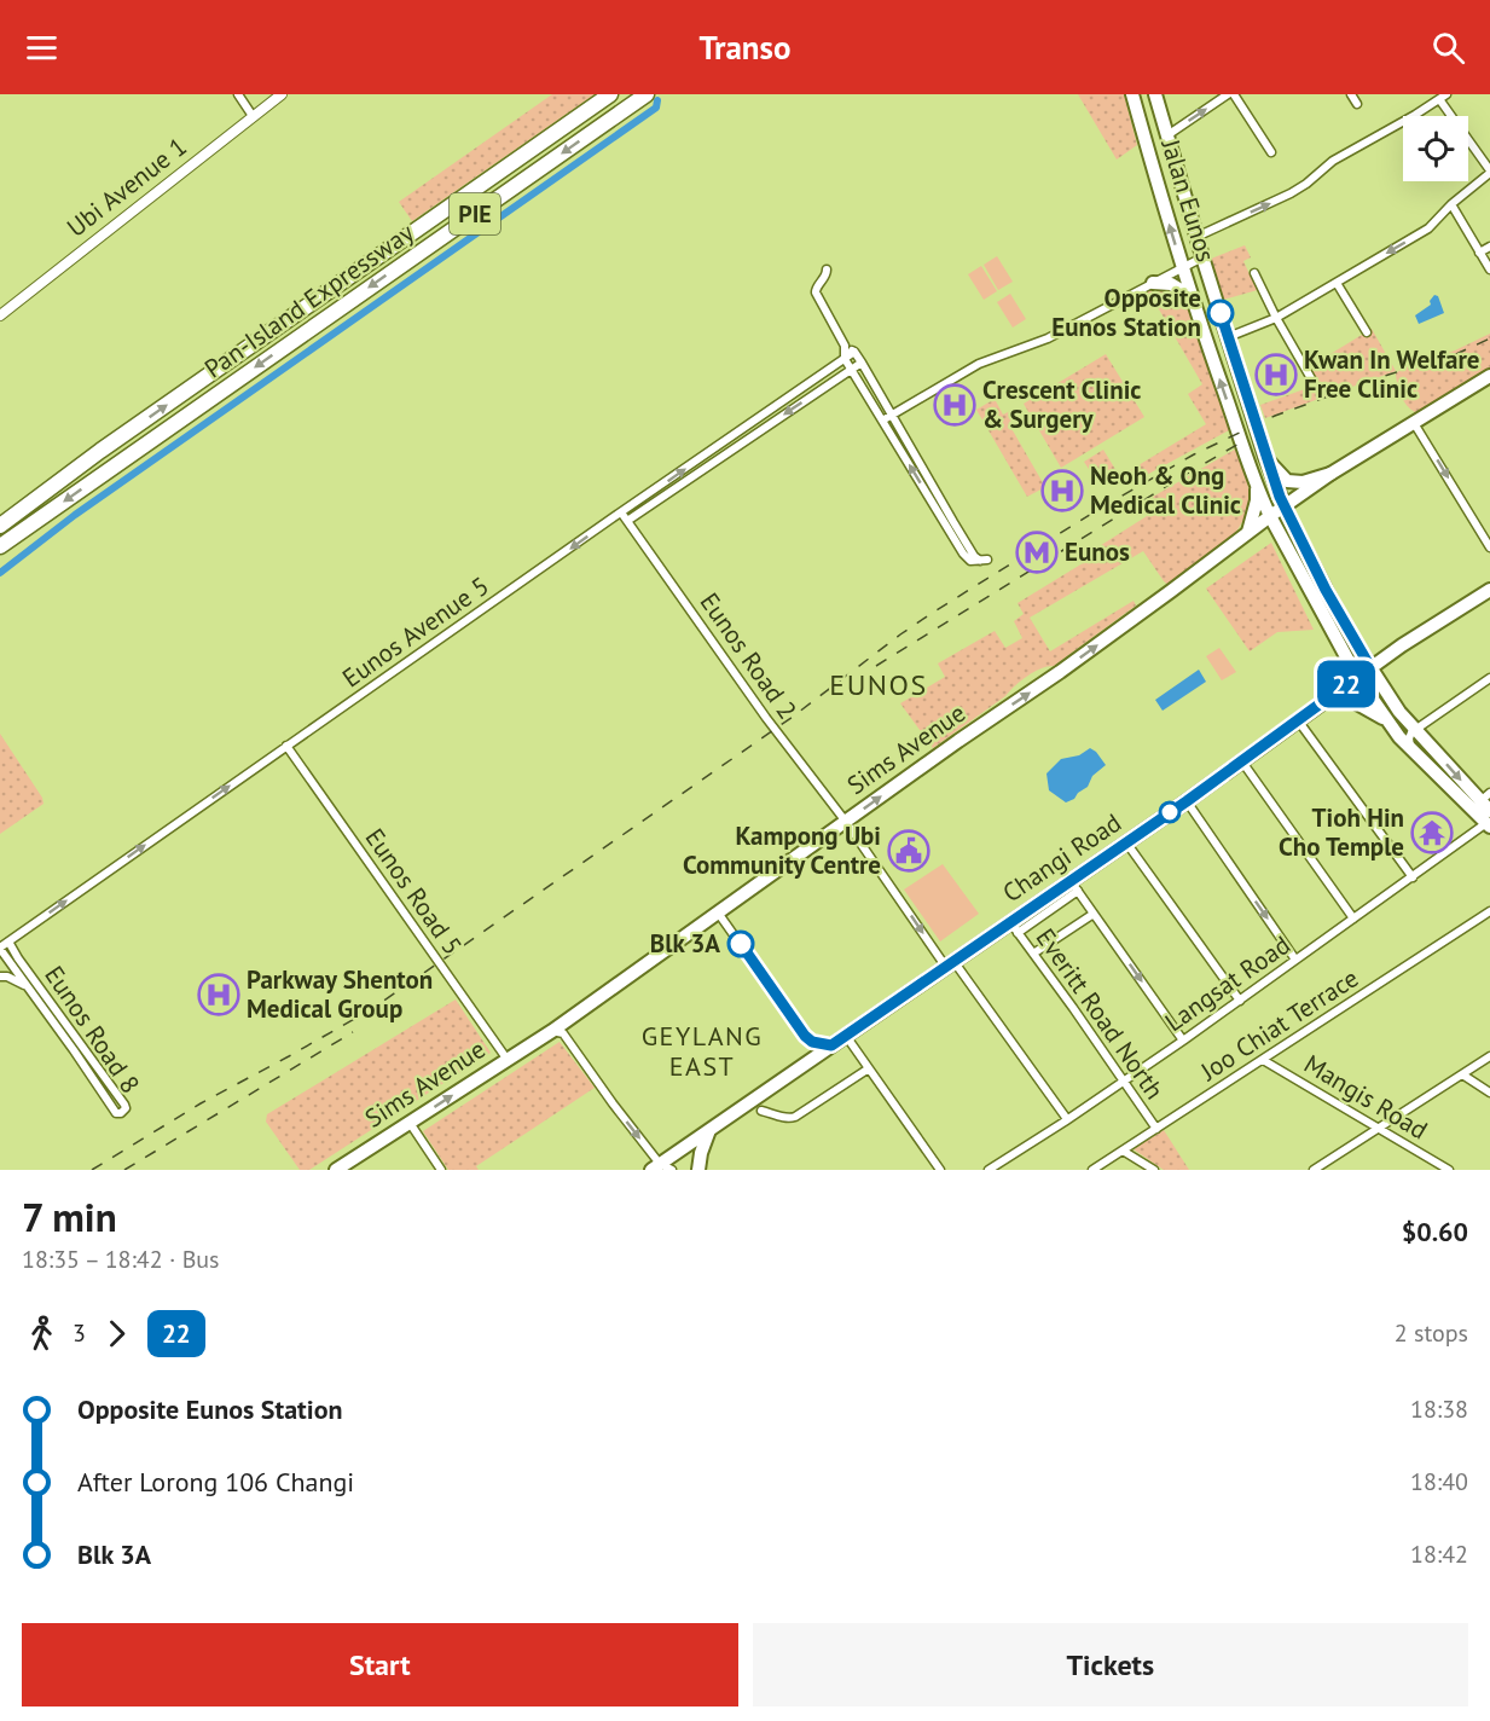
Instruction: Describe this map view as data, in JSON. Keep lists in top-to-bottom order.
{
  "streets": {
    "highway": ["PIE", "Pan-Island Expressway"],
    "main road": ["Jalan Eunos", "Sims Avenue", "Changi Road"],
    "street": [
      "Ubi Avenue 1",
      "Eunos Avenue 5",
      "Eunos Road 2",
      "Eunos Road 5",
      "Langsat Road",
      "Everitt Road North",
      "Joo Chiat Terrace",
      "Eunos Road 8",
      "Mangis Road"
    ]
  },
  "crossings": [
    ["Jalan Eunos", "Sims Avenue"],
    ["Jalan Eunos", "Changi Road"],
    ["Jalan Eunos", "Langsat Road"],
    ["Eunos Avenue 5", "Eunos Road 2"],
    ["Eunos Avenue 5", "Eunos Road 5"],
    ["Eunos Avenue 5", "Eunos Road 8"],
    ["Eunos Road 2", "Sims Avenue"],
    ["Eunos Road 2", "Changi Road"],
    ["Eunos Road 2", "Langsat Road"],
    ["Sims Avenue", "Eunos Road 5"],
    ["Changi Road", "Everitt Road North"],
    ["Langsat Road", "Everitt Road North"],
    ["Everitt Road North", "Joo Chiat Terrace"],
    ["Joo Chiat Terrace", "Mangis Road"]
  ],
  "one_way": ["Sims Avenue"],
  "districts": ["EUNOS", "GEYLANG EAST"],
  "places": {
    "other": ["Opposite Eunos Station", "Blk 3A"],
    "hospital": [
      "Kwan In Welfare Free Clinic",
      "Crescent Clinic & Surgery",
      "Neoh & Ong Medical Clinic",
      "Parkway Shenton Medical Group"
    ],
    "metro station": ["Eunos"],
    "temple": ["Tioh Hin Cho Temple"],
    "public building": ["Kampong Ubi Community Centre"]
  },
  "lines": ["bus line 22"],
  "page": {
    "header": "Transo",
    "on_map": "22",
    "heading": ["7 min", "18:35 – 18:42 · Bus", "$0.60"],
    "legs": ["3", "22", "2 stops"],
    "list": [
      {
        "name": "Opposite Eunos Station",
        "value": "18:38"
      },
      {
        "name": "After Lorong 106 Changi",
        "value": "18:40"
      },
      {
        "name": "Blk 3A",
        "value": "18:42"
      }
    ],
    "buttons": ["Start", "Tickets"]
  }
}
